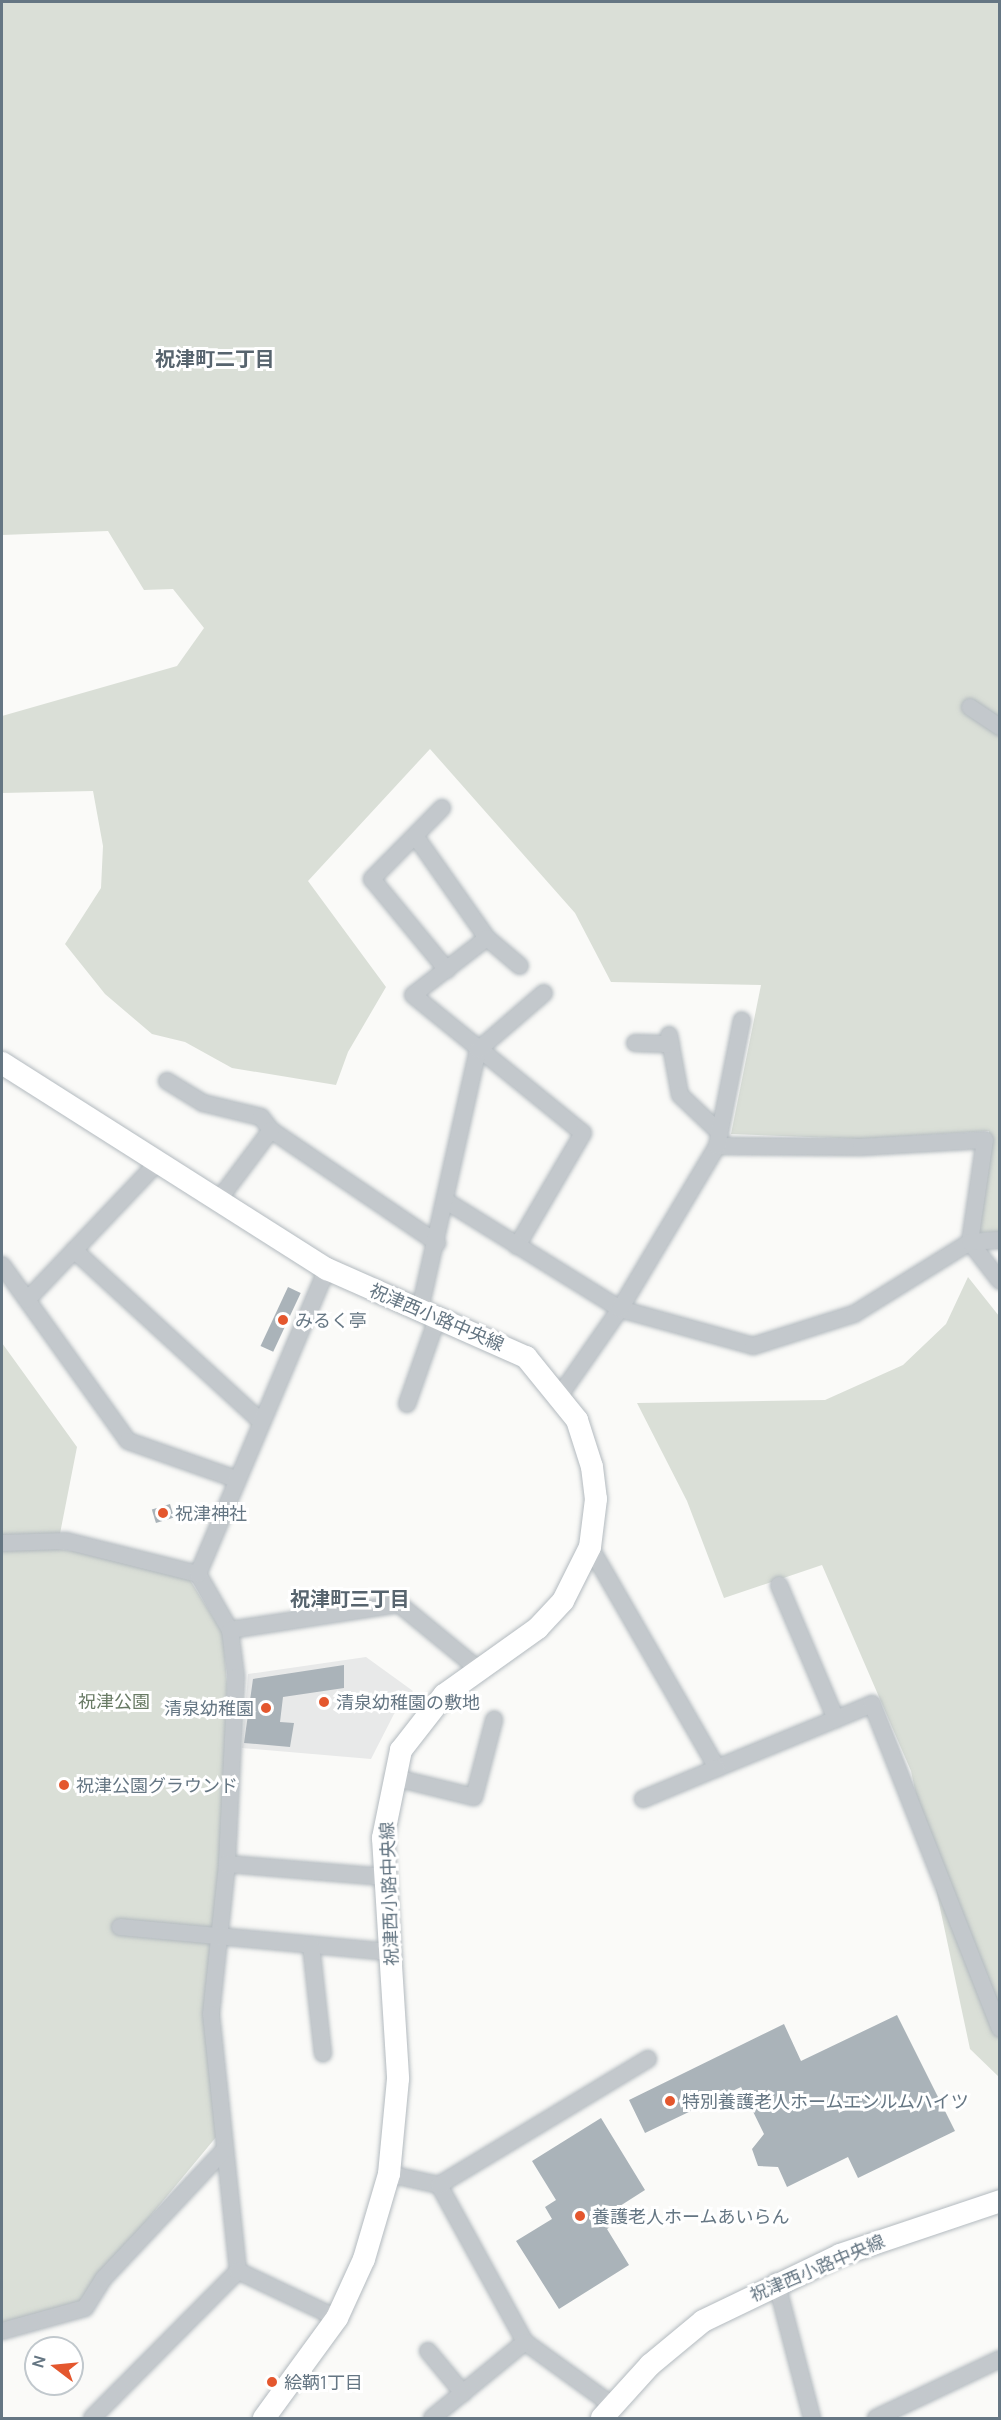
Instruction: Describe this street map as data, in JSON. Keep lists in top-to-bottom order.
{
  "streets": {
    "main road": ["祝津西小路中央線"]
  },
  "districts": ["祝津町二丁目", "祝津町三丁目"],
  "parks": ["祝津公園"],
  "places": [
    "みるく亭",
    "祝津神社",
    "清泉幼稚園の敷地",
    "清泉幼稚園",
    "祝津公園グラウンド",
    "特別養護老人ホームエンルムハイツ",
    "養護老人ホームあいらん",
    "絵鞆1丁目"
  ],
  "north": "left"
}
